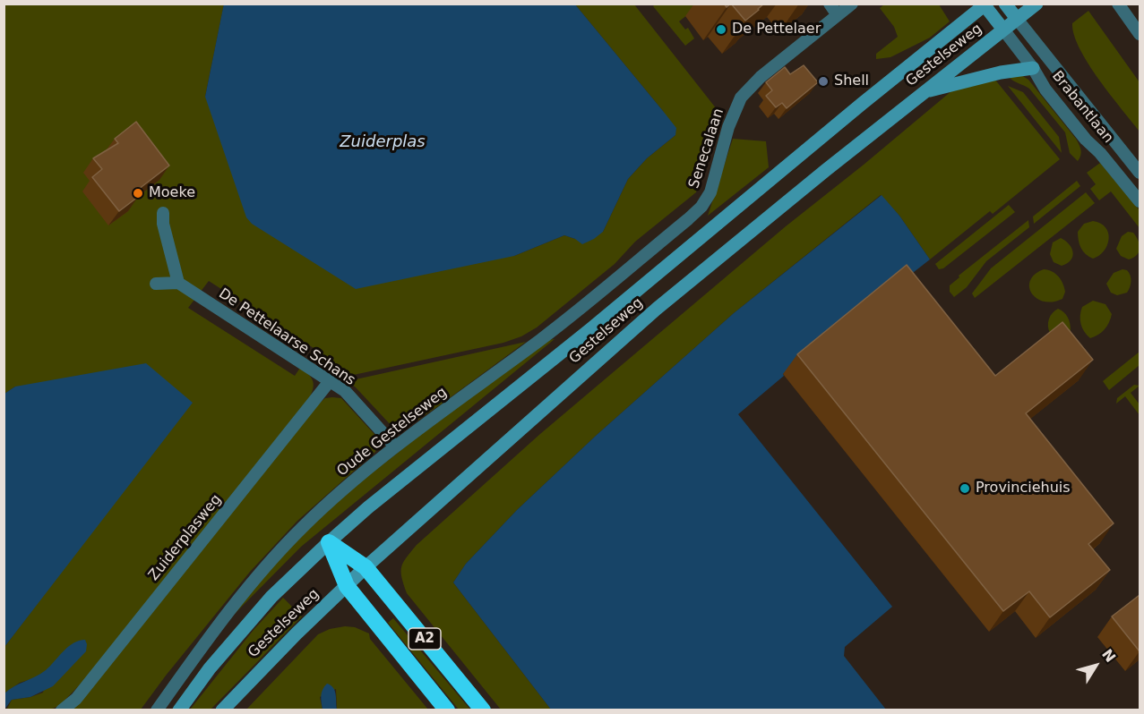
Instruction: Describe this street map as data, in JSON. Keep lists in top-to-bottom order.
{
  "streets": {
    "highway": ["A2"],
    "main road": ["Gestelseweg"],
    "street": [
      "Brabantlaan",
      "Senecalaan",
      "De Pettelaarse Schans",
      "Oude Gestelseweg",
      "Zuiderplasweg"
    ]
  },
  "crossings": [
    ["Gestelseweg", "Brabantlaan"],
    ["Gestelseweg", "A2"],
    ["Senecalaan", "Oude Gestelseweg"],
    ["De Pettelaarse Schans", "Oude Gestelseweg"],
    ["De Pettelaarse Schans", "Zuiderplasweg"]
  ],
  "water": ["Zuiderplas"],
  "places": [
    "De Pettelaer",
    "Shell",
    "Moeke",
    "Provinciehuis"
  ],
  "north": "top right"
}
